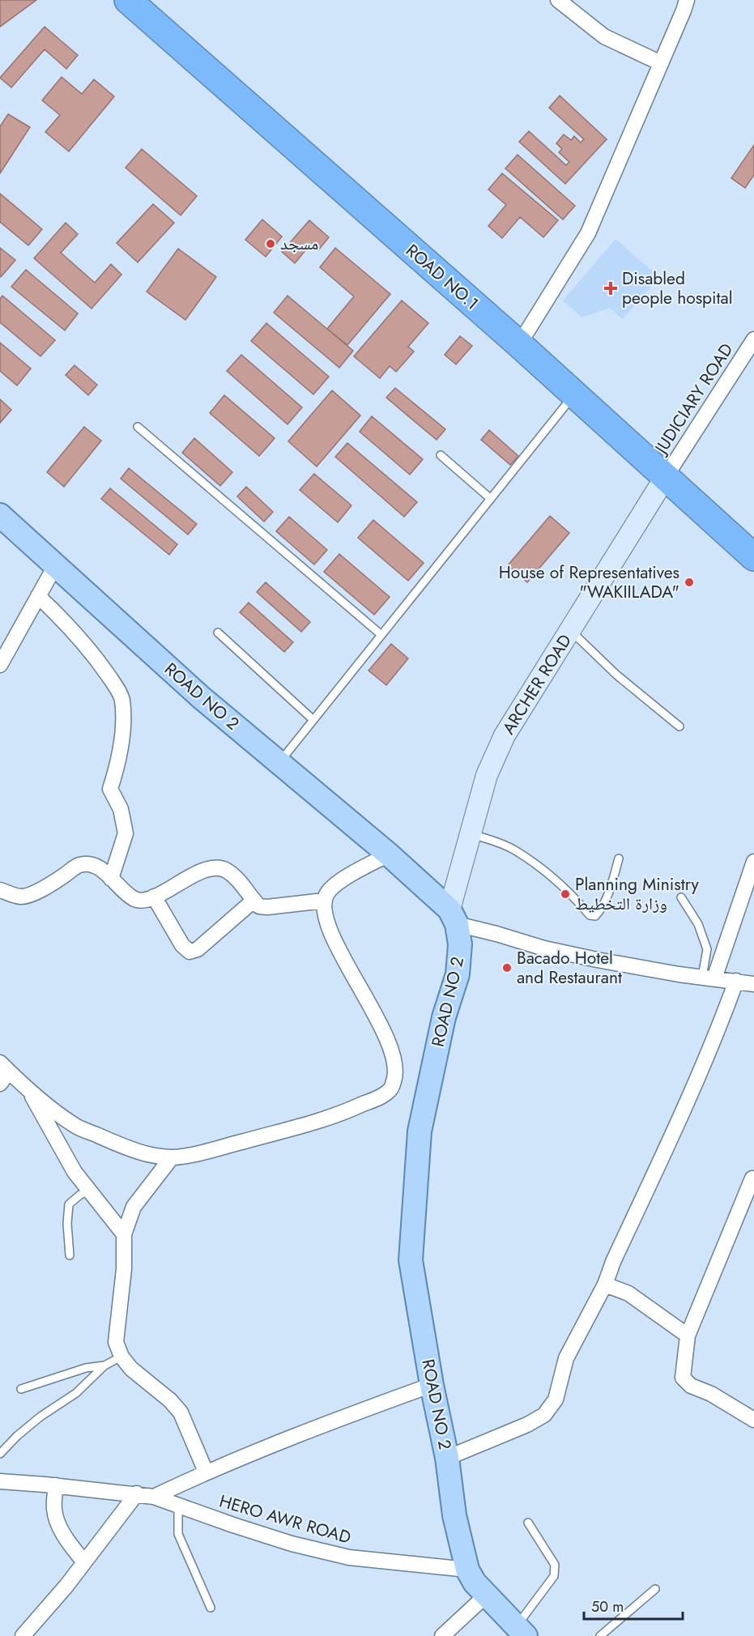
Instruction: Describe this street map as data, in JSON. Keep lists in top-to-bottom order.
{
  "streets": {
    "highway": ["ROAD NO.1"],
    "main road": ["ARCHER ROAD", "ROAD NO 2"],
    "street": ["JUDICIARY ROAD", "HERO AWR ROAD"]
  },
  "crossings": [
    ["ROAD NO.1", "JUDICIARY ROAD"],
    ["ROAD NO.1", "ARCHER ROAD"],
    ["JUDICIARY ROAD", "ARCHER ROAD"],
    ["ARCHER ROAD", "ROAD NO 2"],
    ["ROAD NO 2", "HERO AWR ROAD"]
  ],
  "places": {
    "other": [
      "مسجد",
      "House of Representatives \"WAKIILADA\"",
      "Planning Ministry وزارة التخطيط",
      "Bacado Hotel and Restaurant"
    ],
    "health": ["Disabled people hospital"]
  },
  "scale_bar": "50 m"
}
